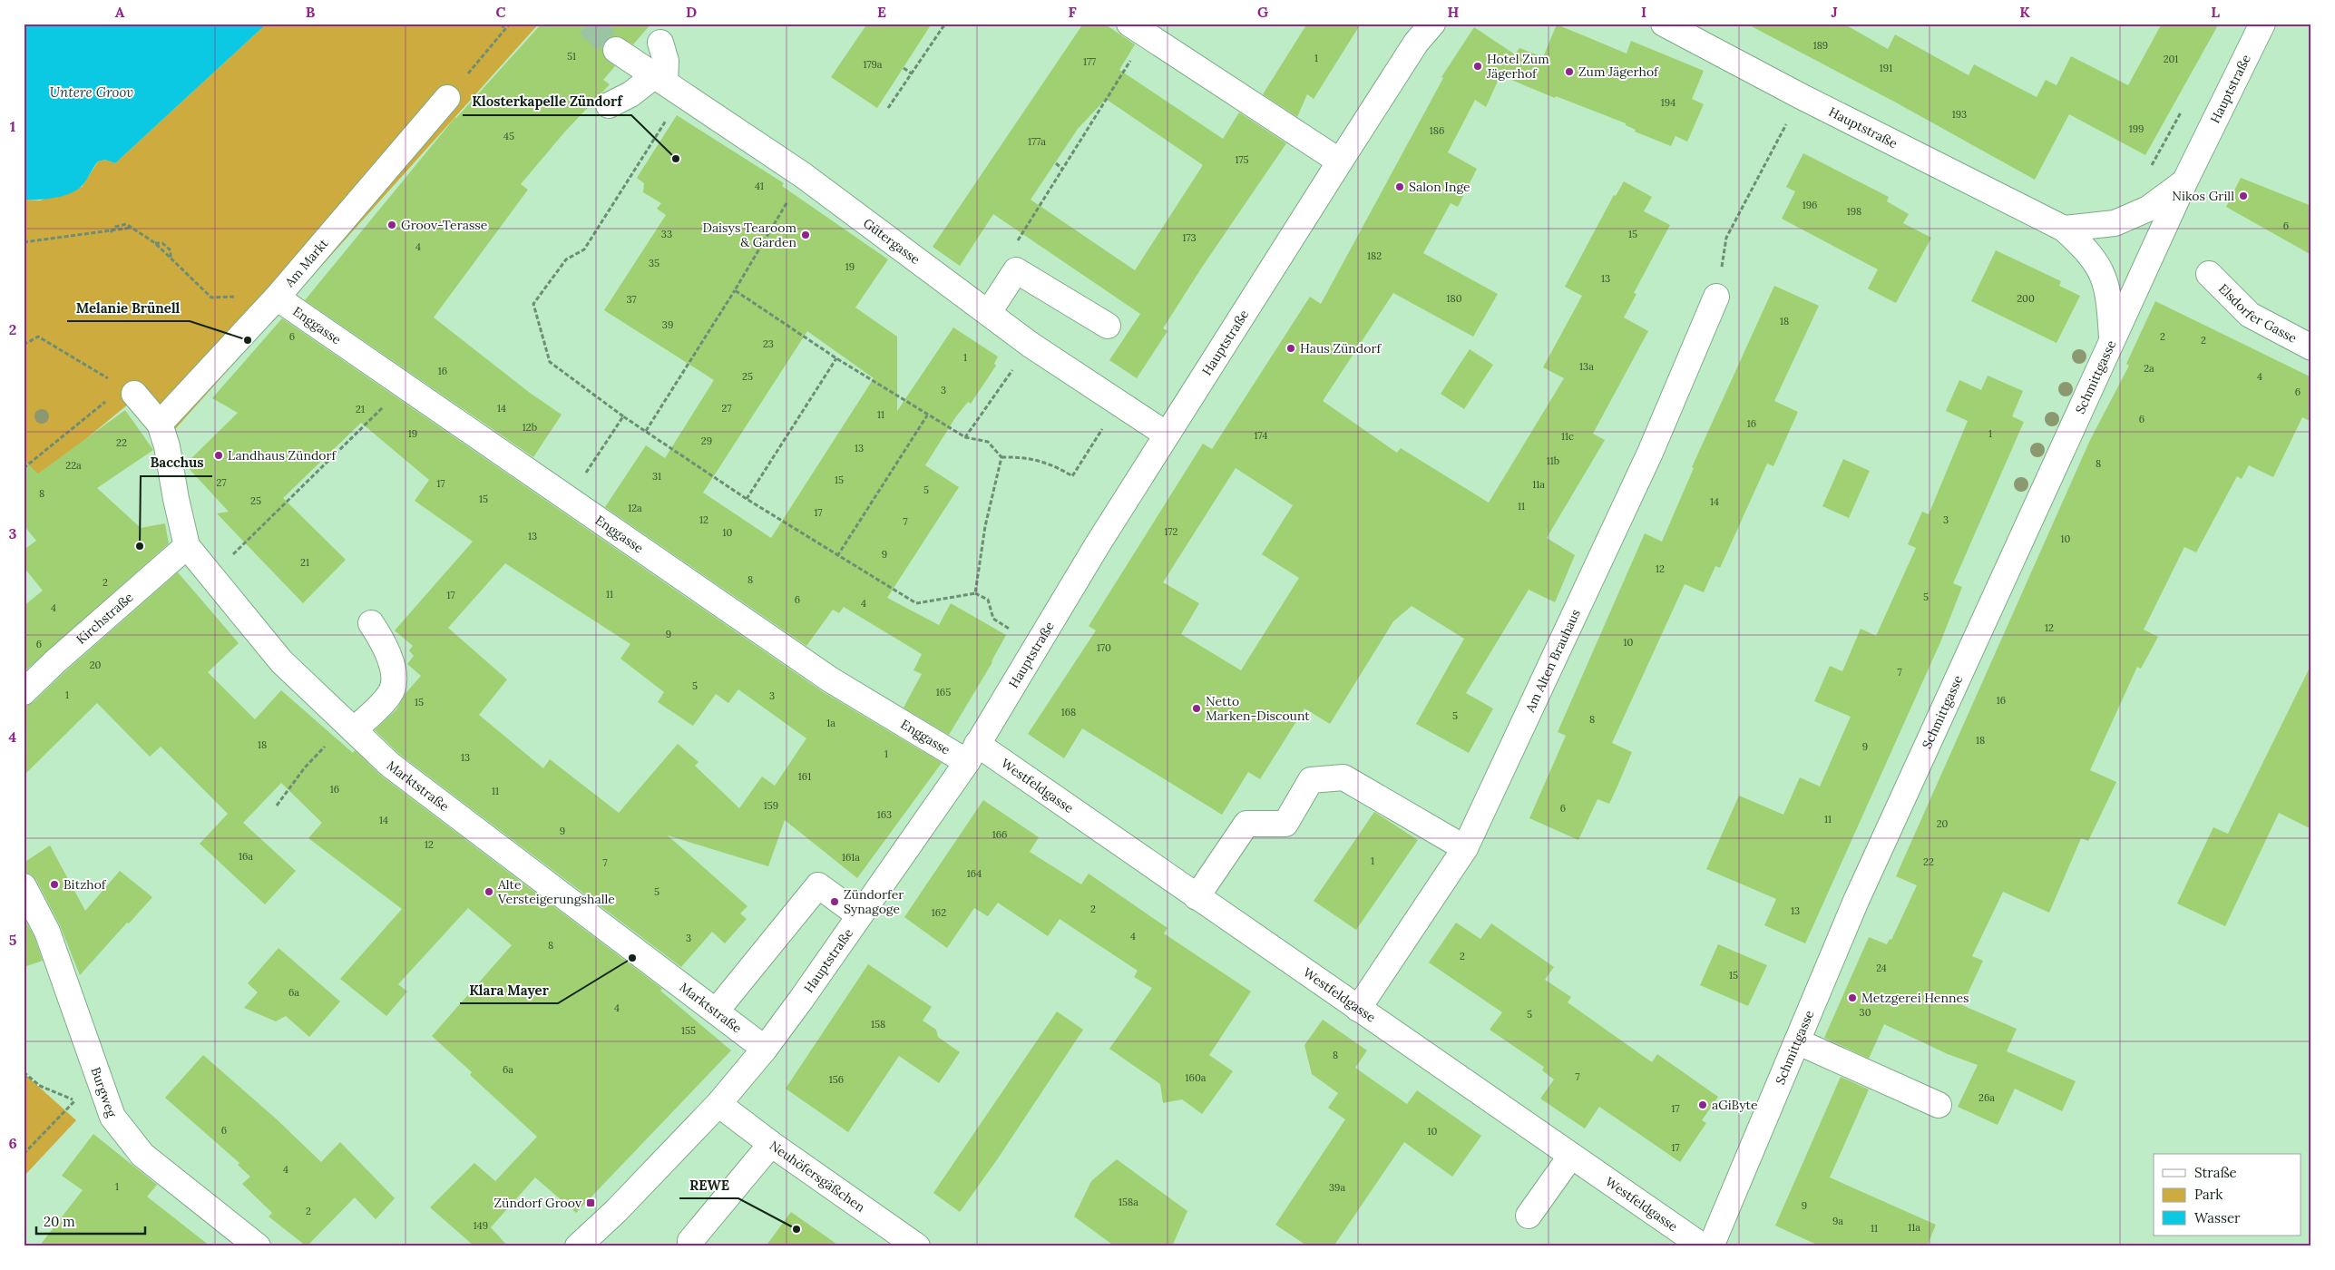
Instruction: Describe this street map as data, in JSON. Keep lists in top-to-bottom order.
{
  "streets": {
    "street": [
      "Hauptstraße",
      "Gütergasse",
      "Am Markt",
      "Elsdorfer Gasse",
      "Enggasse",
      "Schmittgasse",
      "Kirchstraße",
      "Am Alten Brauhaus",
      "Marktstraße",
      "Westfeldgasse",
      "Burgweg",
      "Neuhöfersgäßchen"
    ]
  },
  "crossings": [
    ["Hauptstraße", "Gütergasse"],
    ["Hauptstraße", "Enggasse"],
    ["Hauptstraße", "Schmittgasse"],
    ["Hauptstraße", "Marktstraße"],
    ["Hauptstraße", "Westfeldgasse"],
    ["Hauptstraße", "Neuhöfersgäßchen"],
    ["Am Markt", "Enggasse"],
    ["Am Markt", "Marktstraße"],
    ["Enggasse", "Westfeldgasse"],
    ["Kirchstraße", "Marktstraße"],
    ["Am Alten Brauhaus", "Westfeldgasse"]
  ],
  "water": ["Untere Groov"],
  "places": {
    "other": [
      "Hotel Zum Jägerhof",
      "Zum Jägerhof",
      "Klosterkapelle Zündorf",
      "Salon Inge",
      "Nikos Grill",
      "Groov-Terasse",
      "Daisys Tearoom & Garden",
      "Melanie Brünell",
      "Haus Zündorf",
      "Landhaus Zündorf",
      "Bacchus",
      "Netto Marken-Discount",
      "Bitzhof",
      "Alte Versteigerungshalle",
      "Zündorfer Synagoge",
      "Klara Mayer",
      "Metzgerei Hennes",
      "aGiByte",
      "REWE"
    ],
    "transit": ["Zündorf Groov"]
  },
  "house_numbers": [
    "189",
    "51",
    "1",
    "201",
    "177",
    "179a",
    "191",
    "194",
    "193",
    "199",
    "186",
    "45",
    "177a",
    "175",
    "41",
    "196",
    "198",
    "6",
    "33",
    "15",
    "173",
    "4",
    "182",
    "35",
    "19",
    "13",
    "180",
    "200",
    "37",
    "18",
    "39",
    "6",
    "2",
    "2",
    "23",
    "1",
    "13a",
    "2a",
    "16",
    "25",
    "4",
    "3",
    "6",
    "14",
    "27",
    "21",
    "11",
    "6",
    "16",
    "12b",
    "19",
    "1",
    "174",
    "11c",
    "29",
    "22",
    "13",
    "11b",
    "8",
    "22a",
    "31",
    "15",
    "27",
    "17",
    "11a",
    "5",
    "8",
    "15",
    "25",
    "14",
    "11",
    "12a",
    "17",
    "12",
    "3",
    "7",
    "172",
    "10",
    "13",
    "10",
    "9",
    "21",
    "12",
    "8",
    "2",
    "11",
    "17",
    "5",
    "6",
    "4",
    "4",
    "12",
    "9",
    "10",
    "6",
    "170",
    "20",
    "7",
    "5",
    "165",
    "1",
    "3",
    "16",
    "15",
    "168",
    "5",
    "8",
    "1a",
    "18",
    "18",
    "9",
    "1",
    "13",
    "161",
    "16",
    "11",
    "159",
    "6",
    "163",
    "11",
    "14",
    "20",
    "9",
    "166",
    "12",
    "16a",
    "161a",
    "1",
    "22",
    "7",
    "164",
    "5",
    "2",
    "13",
    "162",
    "4",
    "3",
    "8",
    "2",
    "24",
    "15",
    "6a",
    "4",
    "30",
    "5",
    "158",
    "155",
    "8",
    "6a",
    "7",
    "160a",
    "156",
    "26a",
    "17",
    "6",
    "10",
    "17",
    "4",
    "1",
    "39a",
    "158a",
    "9",
    "2",
    "9a",
    "149",
    "11a",
    "11"
  ],
  "legend": ["Straße", "Park", "Wasser"],
  "scale_bar": "20 m",
  "grid": {
    "columns": [
      "A",
      "B",
      "C",
      "D",
      "E",
      "F",
      "G",
      "H",
      "I",
      "J",
      "K",
      "L"
    ],
    "rows": [
      "1",
      "2",
      "3",
      "4",
      "5",
      "6"
    ]
  }
}
